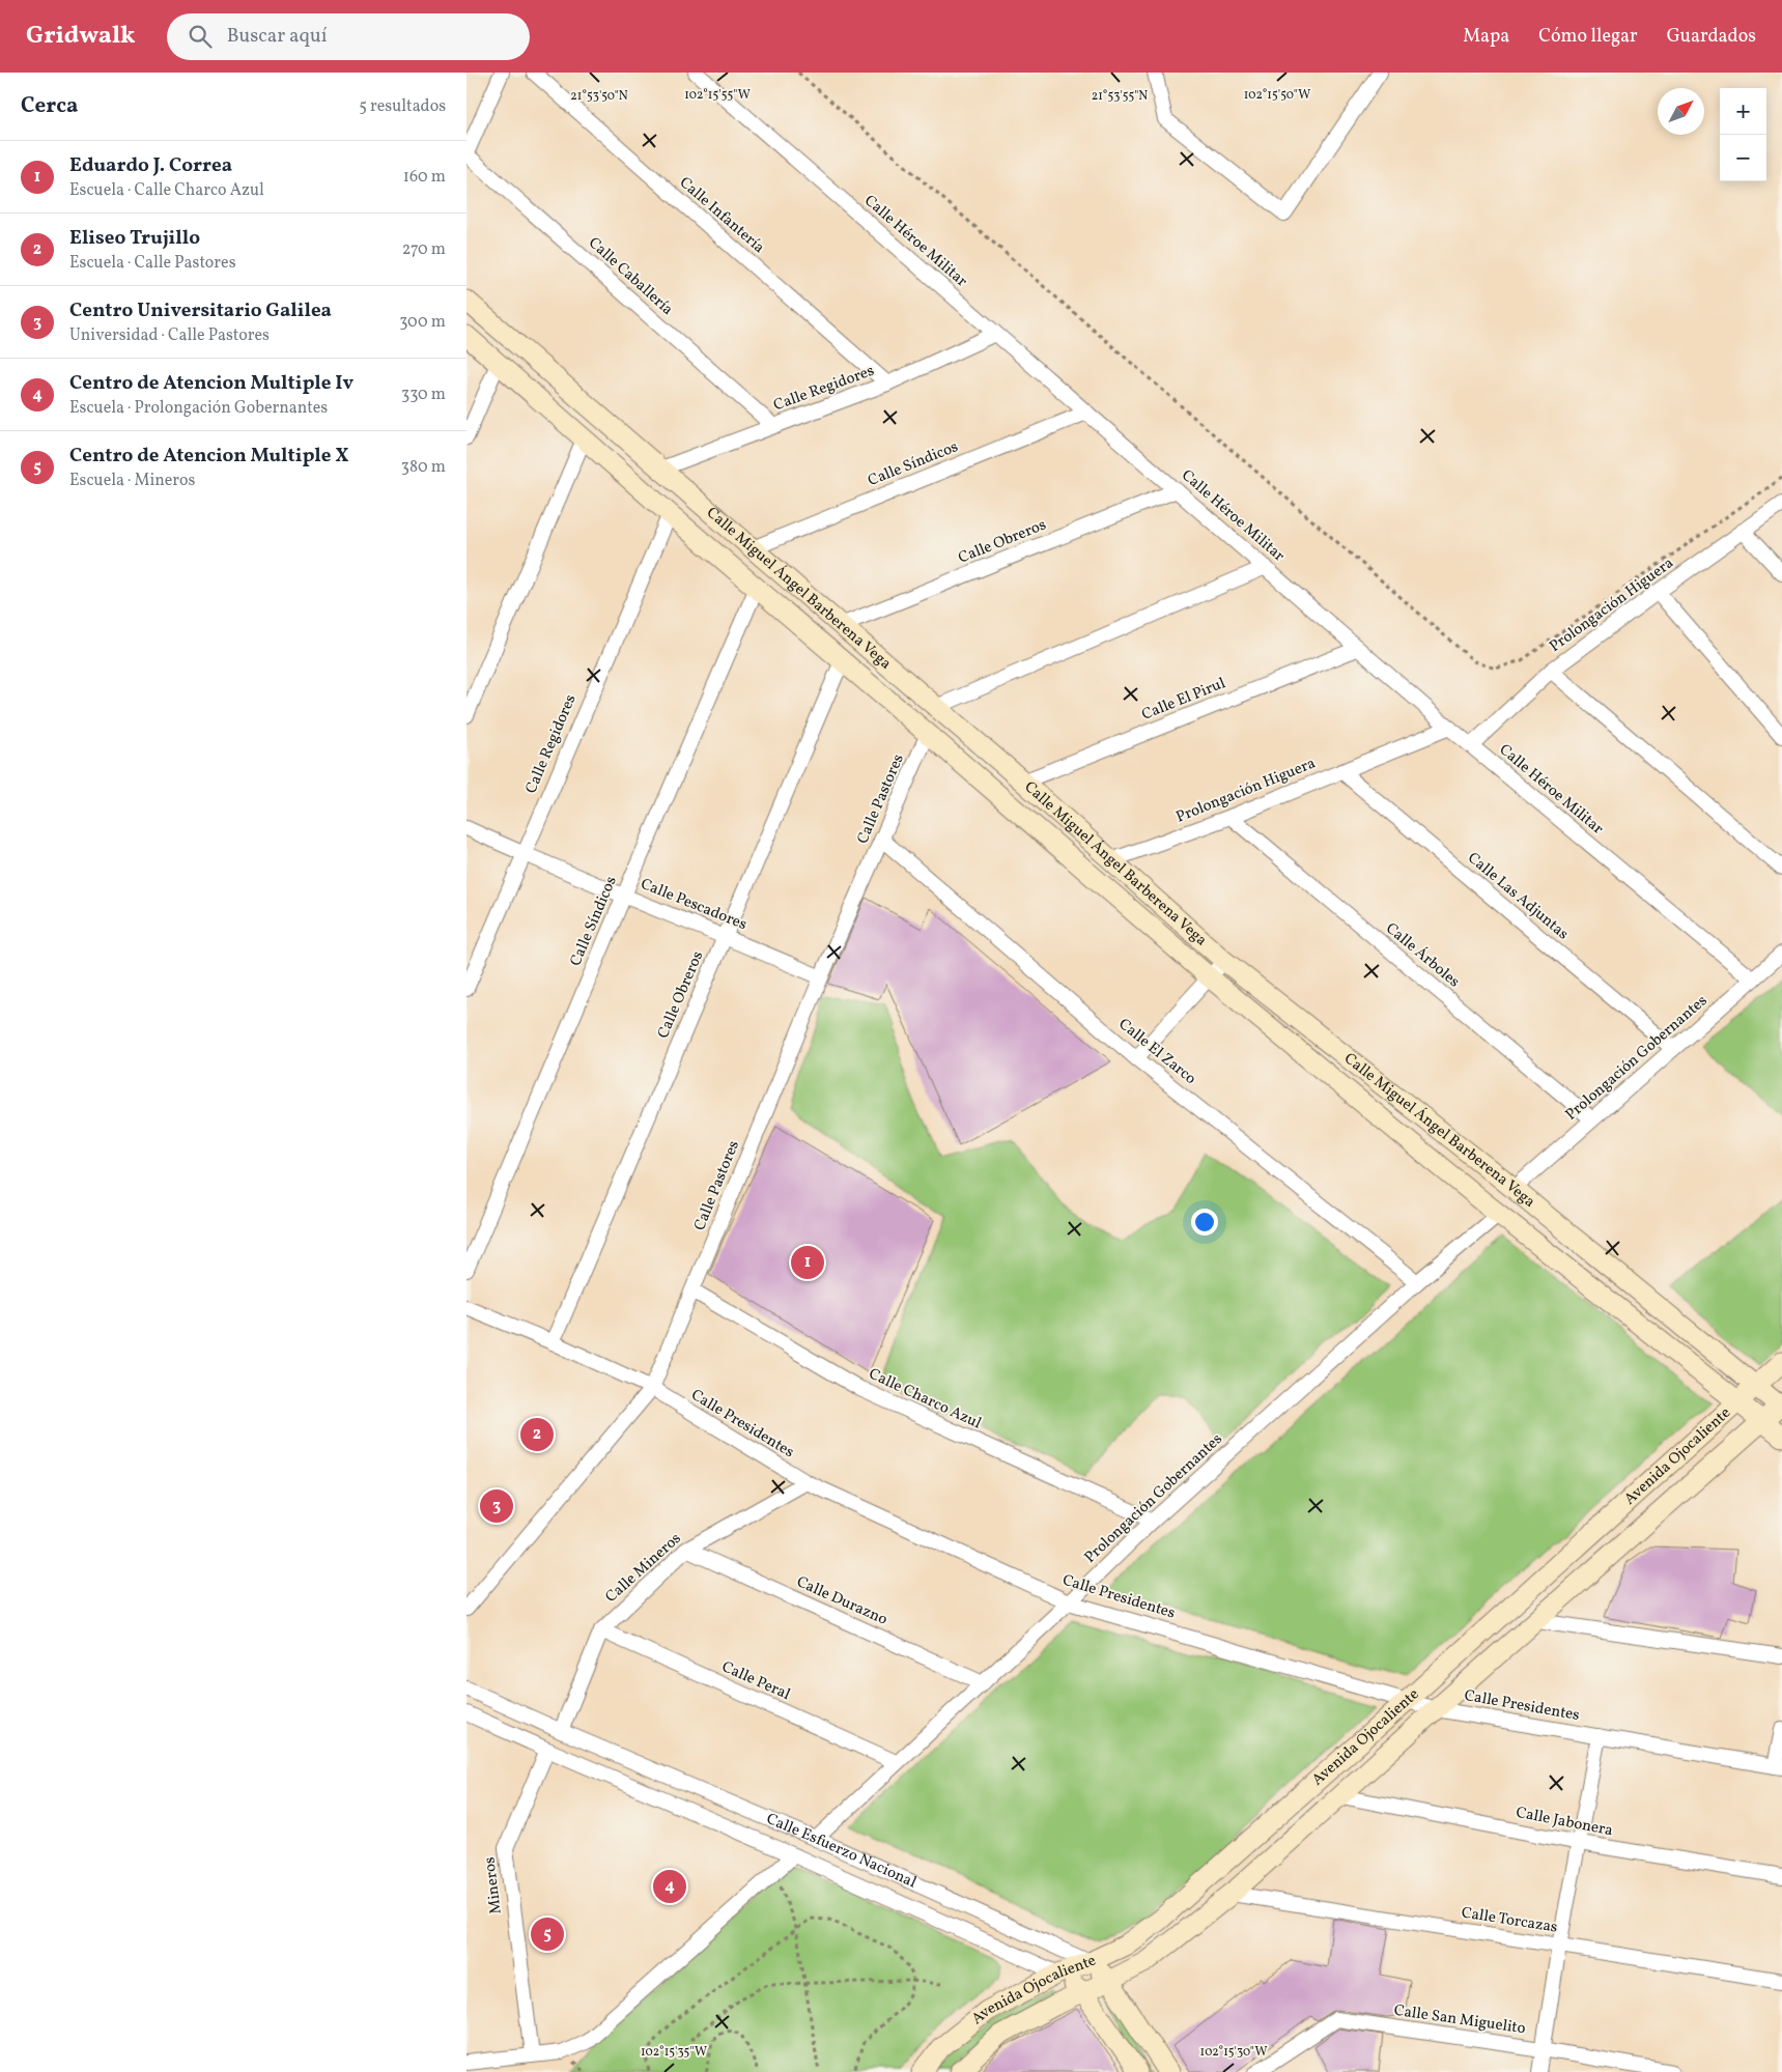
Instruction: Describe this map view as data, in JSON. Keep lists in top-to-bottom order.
{
  "streets": {
    "street": [
      "Calle Infantería",
      "Calle Héroe Militar",
      "Calle Caballería",
      "Calle Regidores",
      "Calle Síndicos",
      "Calle Obreros",
      "Calle Miguel Ángel Barberena Vega",
      "Prolongación Higuera",
      "Calle El Pirul",
      "Calle Pastores",
      "Calle Las Adjuntas",
      "Calle Pescadores",
      "Calle Árboles",
      "Calle El Zarco",
      "Prolongación Gobernantes",
      "Calle Charco Azul",
      "Calle Presidentes",
      "Avenida Ojocaliente",
      "Calle Mineros",
      "Calle Durazno",
      "Calle Peral",
      "Calle Jabonera",
      "Calle Esfuerzo Nacional",
      "Mineros",
      "Calle Torcazas",
      "Calle San Miguelito"
    ]
  },
  "crossings": [
    ["Calle Infantería", "Calle Regidores"],
    ["Calle Héroe Militar", "Calle Regidores"],
    ["Calle Héroe Militar", "Calle Síndicos"],
    ["Calle Héroe Militar", "Calle Obreros"],
    ["Calle Héroe Militar", "Prolongación Higuera"],
    ["Calle Héroe Militar", "Calle El Pirul"],
    ["Calle Héroe Militar", "Prolongación Gobernantes"],
    ["Calle Caballería", "Calle Regidores"],
    ["Calle Regidores", "Calle Miguel Ángel Barberena Vega"],
    ["Calle Regidores", "Calle Pescadores"],
    ["Calle Síndicos", "Calle Miguel Ángel Barberena Vega"],
    ["Calle Síndicos", "Calle Pescadores"],
    ["Calle Obreros", "Calle Miguel Ángel Barberena Vega"],
    ["Calle Obreros", "Calle Pescadores"],
    ["Calle Obreros", "Calle Presidentes"],
    ["Calle Miguel Ángel Barberena Vega", "Prolongación Higuera"],
    ["Calle Miguel Ángel Barberena Vega", "Calle El Pirul"],
    ["Calle Miguel Ángel Barberena Vega", "Calle Pastores"],
    ["Calle Miguel Ángel Barberena Vega", "Prolongación Gobernantes"],
    ["Calle Miguel Ángel Barberena Vega", "Avenida Ojocaliente"],
    ["Prolongación Higuera", "Calle Las Adjuntas"],
    ["Prolongación Higuera", "Calle Árboles"],
    ["Calle Pastores", "Calle Pescadores"],
    ["Calle Pastores", "Calle El Zarco"],
    ["Calle Pastores", "Calle Charco Azul"],
    ["Calle Pastores", "Calle Presidentes"],
    ["Calle Las Adjuntas", "Prolongación Gobernantes"],
    ["Calle Árboles", "Prolongación Gobernantes"],
    ["Calle El Zarco", "Prolongación Gobernantes"],
    ["Prolongación Gobernantes", "Calle Charco Azul"],
    ["Prolongación Gobernantes", "Calle Presidentes"],
    ["Prolongación Gobernantes", "Calle Durazno"],
    ["Prolongación Gobernantes", "Calle Peral"],
    ["Prolongación Gobernantes", "Calle Esfuerzo Nacional"],
    ["Calle Presidentes", "Avenida Ojocaliente"],
    ["Calle Presidentes", "Calle Mineros"],
    ["Avenida Ojocaliente", "Calle Jabonera"],
    ["Avenida Ojocaliente", "Calle Esfuerzo Nacional"],
    ["Avenida Ojocaliente", "Calle Torcazas"],
    ["Calle Mineros", "Calle Durazno"],
    ["Calle Mineros", "Calle Peral"],
    ["Calle Mineros", "Calle Esfuerzo Nacional"],
    ["Calle Esfuerzo Nacional", "Mineros"]
  ],
  "north": "top right",
  "page": {
    "header": "Gridwalk",
    "search": "Buscar aquí",
    "nav": ["Mapa", "Cómo llegar", "Guardados"],
    "heading": ["Cerca", "5 resultados"],
    "map_buttons": ["+", "−"],
    "list": [
      {
        "mark": "1",
        "name": "Eduardo J. Correa",
        "note": "Escuela · Calle Charco Azul",
        "value": "160 m"
      },
      {
        "mark": "2",
        "name": "Eliseo Trujillo",
        "note": "Escuela · Calle Pastores",
        "value": "270 m"
      },
      {
        "mark": "3",
        "name": "Centro Universitario Galilea",
        "note": "Universidad · Calle Pastores",
        "value": "300 m"
      },
      {
        "mark": "4",
        "name": "Centro de Atencion Multiple Iv",
        "note": "Escuela · Prolongación Gobernantes",
        "value": "330 m"
      },
      {
        "mark": "5",
        "name": "Centro de Atencion Multiple X",
        "note": "Escuela · Mineros",
        "value": "380 m"
      }
    ],
    "pins": [
      "1",
      "2",
      "3",
      "4",
      "5"
    ]
  },
  "coordinates": [
    "102°15'55\"W",
    "102°15'50\"W",
    "21°53'50\"N",
    "21°53'55\"N",
    "102°15'35\"W",
    "102°15'30\"W"
  ]
}
